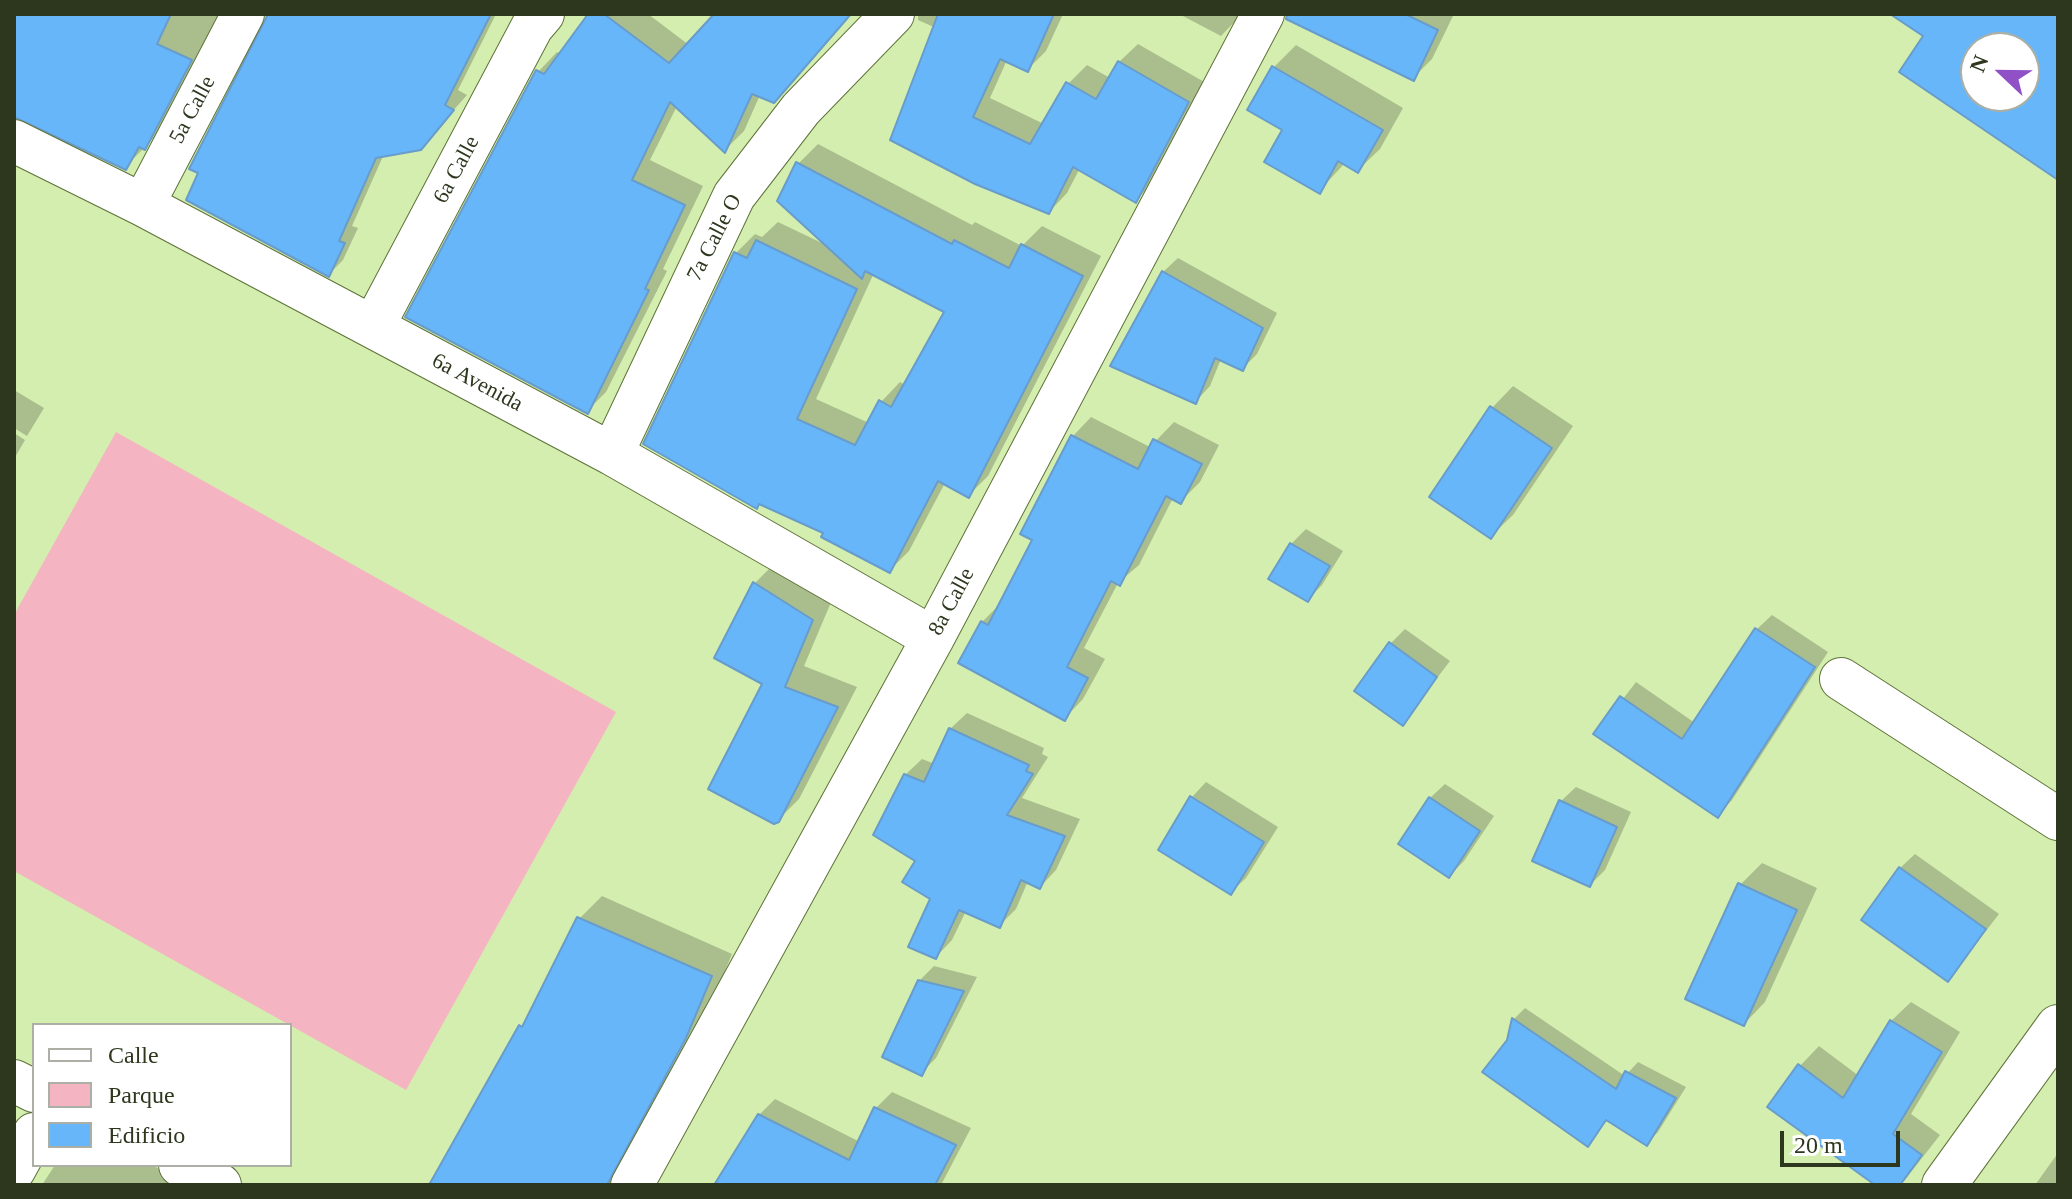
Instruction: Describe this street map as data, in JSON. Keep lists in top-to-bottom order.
{
  "streets": {
    "street": [
      "5a Calle",
      "6a Calle",
      "7a Calle O",
      "6a Avenida",
      "8a Calle"
    ]
  },
  "crossings": [
    ["5a Calle", "6a Avenida"],
    ["6a Calle", "6a Avenida"],
    ["7a Calle O", "6a Avenida"],
    ["6a Avenida", "8a Calle"]
  ],
  "legend": ["Calle", "Parque", "Edificio"],
  "scale_bar": "20 m",
  "north": "left"
}
